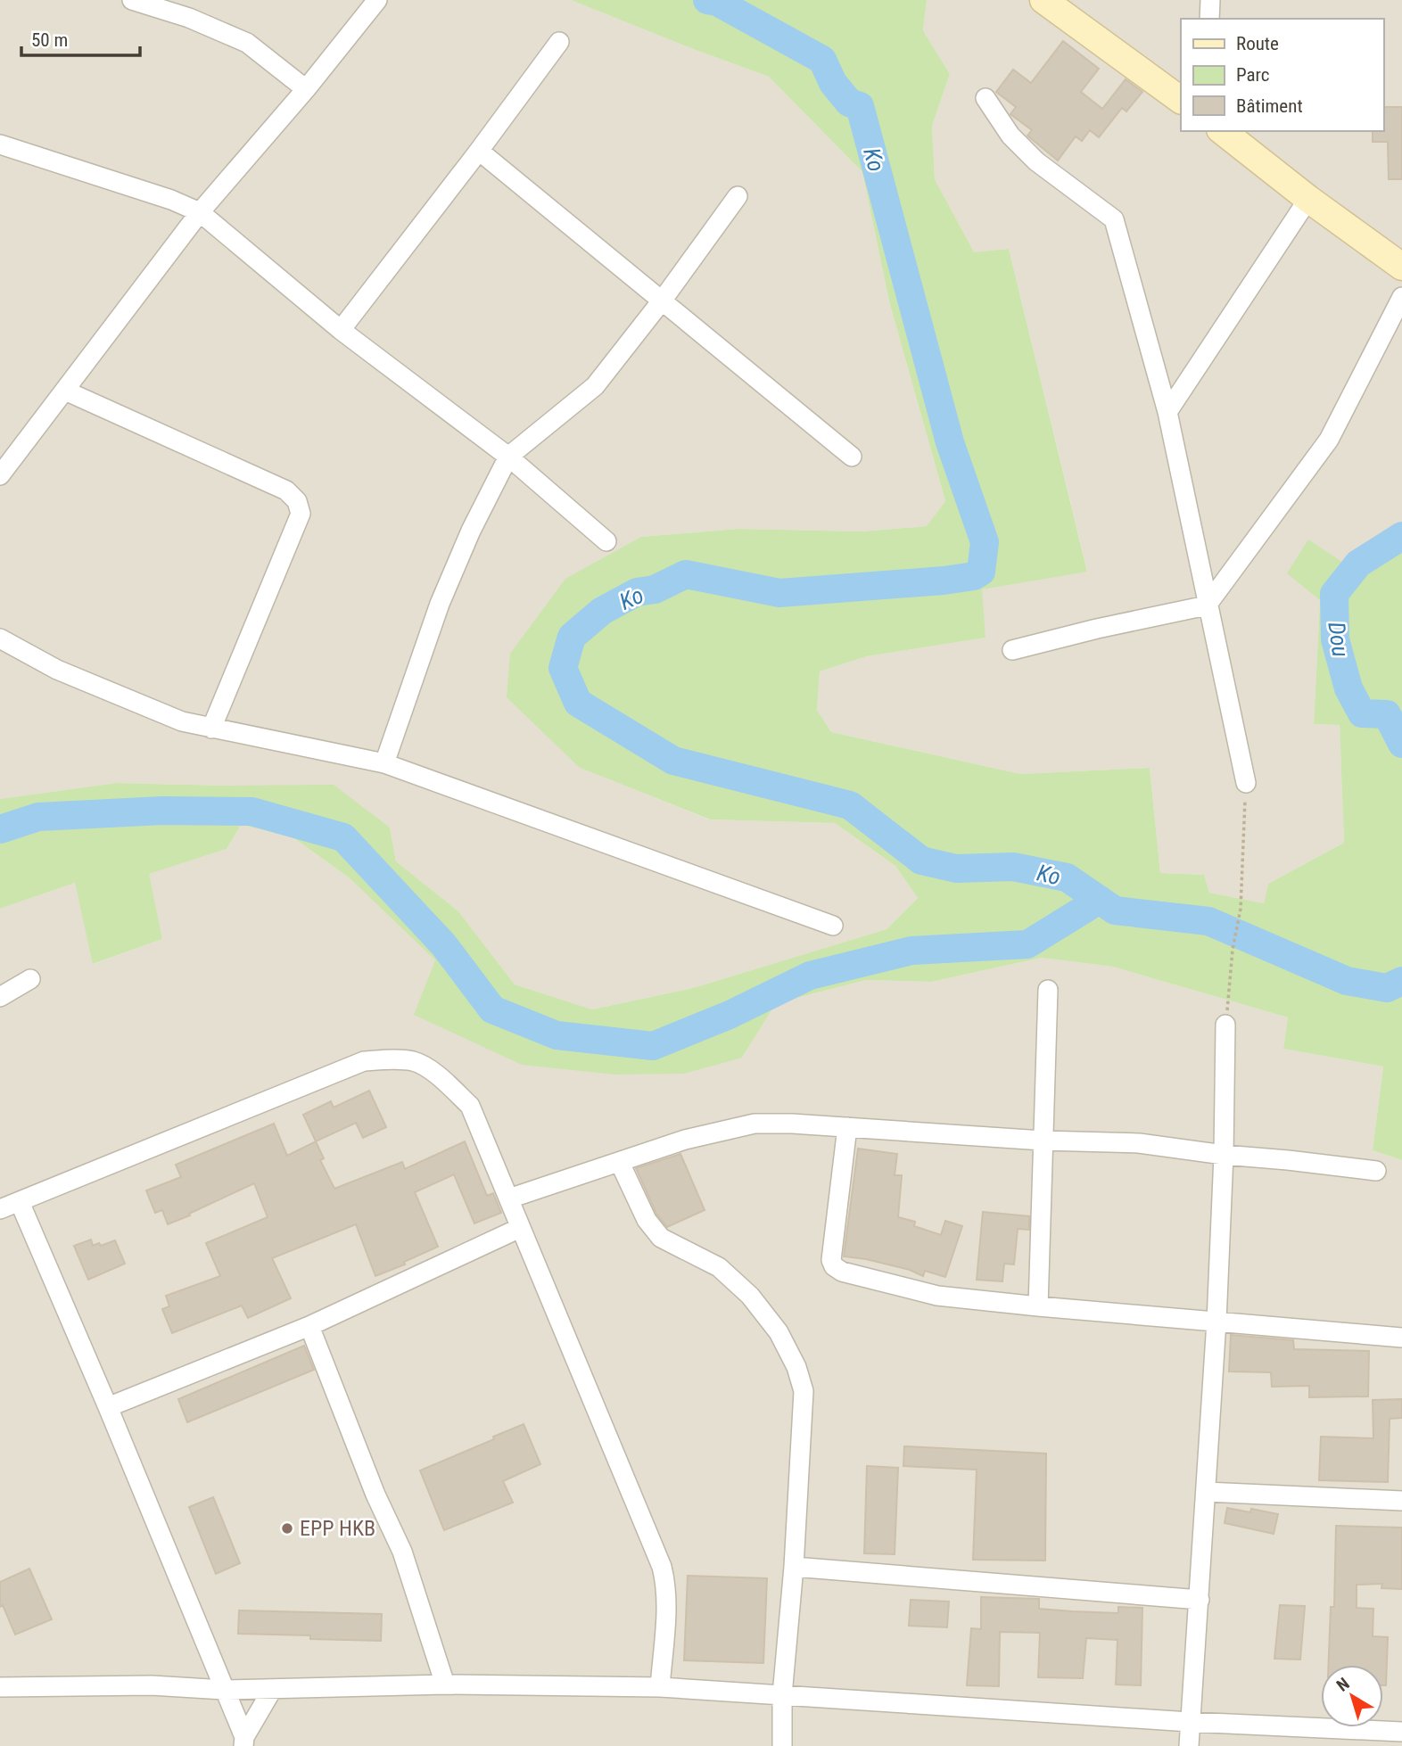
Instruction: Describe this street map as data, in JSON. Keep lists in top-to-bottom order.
{
  "water": ["Ko", "Dou"],
  "places": ["EPP HKB"],
  "legend": ["Route", "Parc", "Bâtiment"],
  "scale_bar": "50 m",
  "north": "top left"
}
